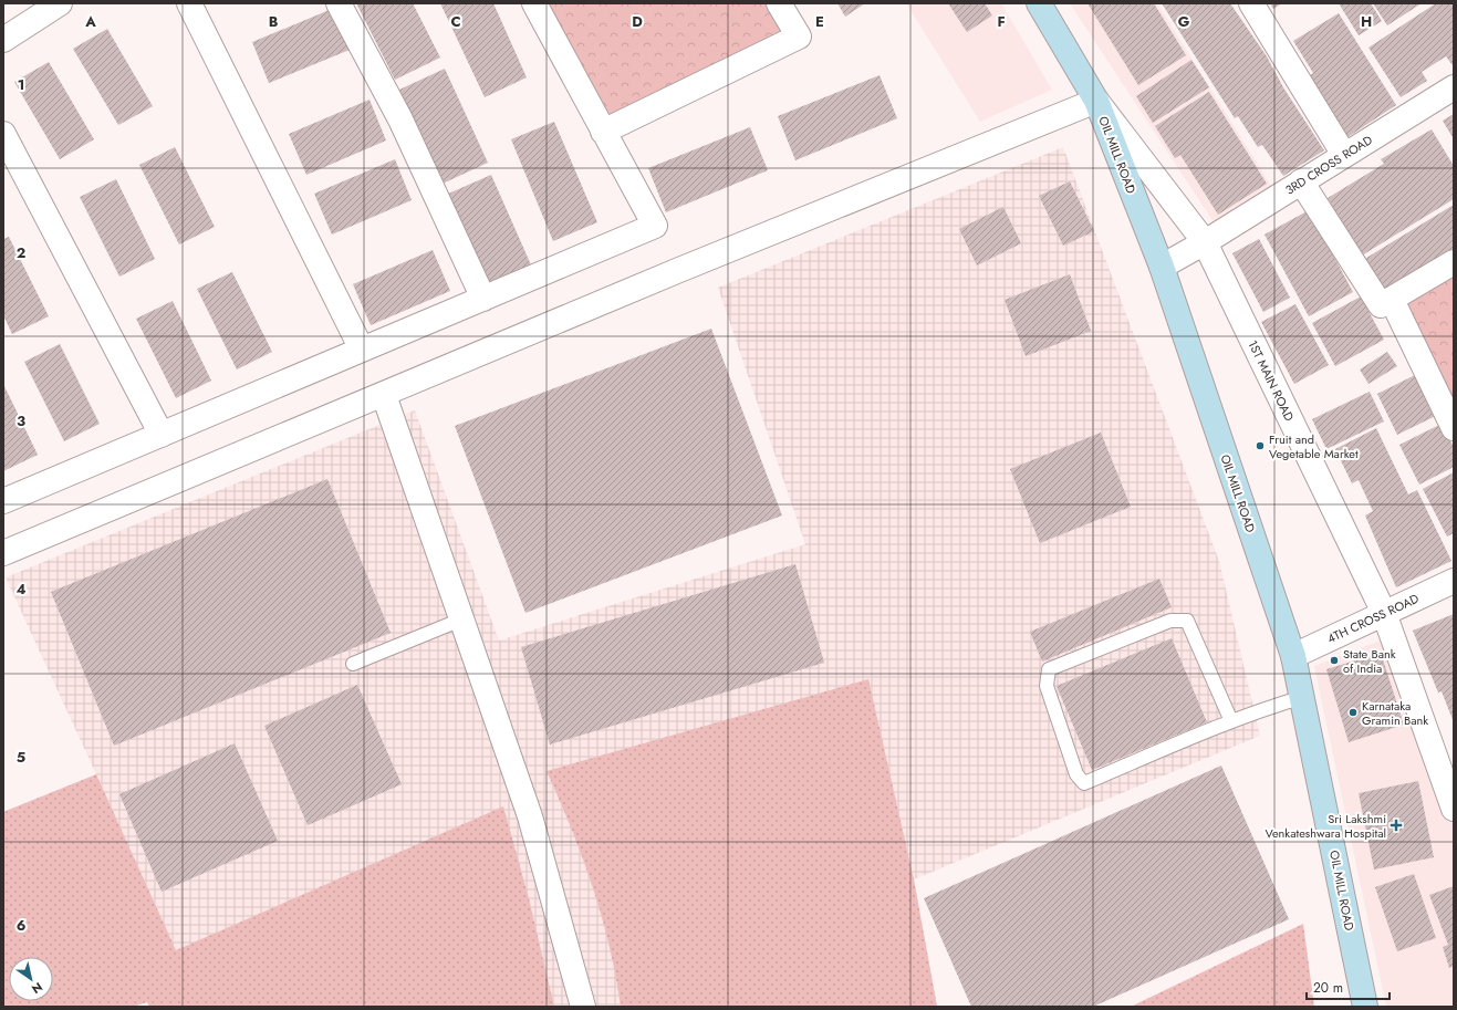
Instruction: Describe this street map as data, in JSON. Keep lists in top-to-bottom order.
{
  "streets": {
    "main road": ["OIL MILL ROAD"],
    "street": ["3RD CROSS ROAD", "1ST MAIN ROAD", "4TH CROSS ROAD"]
  },
  "crossings": [
    ["OIL MILL ROAD", "3RD CROSS ROAD"],
    ["OIL MILL ROAD", "1ST MAIN ROAD"],
    ["OIL MILL ROAD", "4TH CROSS ROAD"],
    ["3RD CROSS ROAD", "1ST MAIN ROAD"],
    ["1ST MAIN ROAD", "4TH CROSS ROAD"]
  ],
  "places": {
    "other": ["Fruit and Vegetable Market", "State Bank of India", "Karnataka Gramin Bank"],
    "health": ["Sri Lakshmi Venkateshwara Hospital"]
  },
  "scale_bar": "20 m",
  "north": "bottom right",
  "grid": {
    "columns": [
      "A",
      "B",
      "C",
      "D",
      "E",
      "F",
      "G",
      "H"
    ],
    "rows": [
      "1",
      "2",
      "3",
      "4",
      "5",
      "6"
    ]
  }
}
